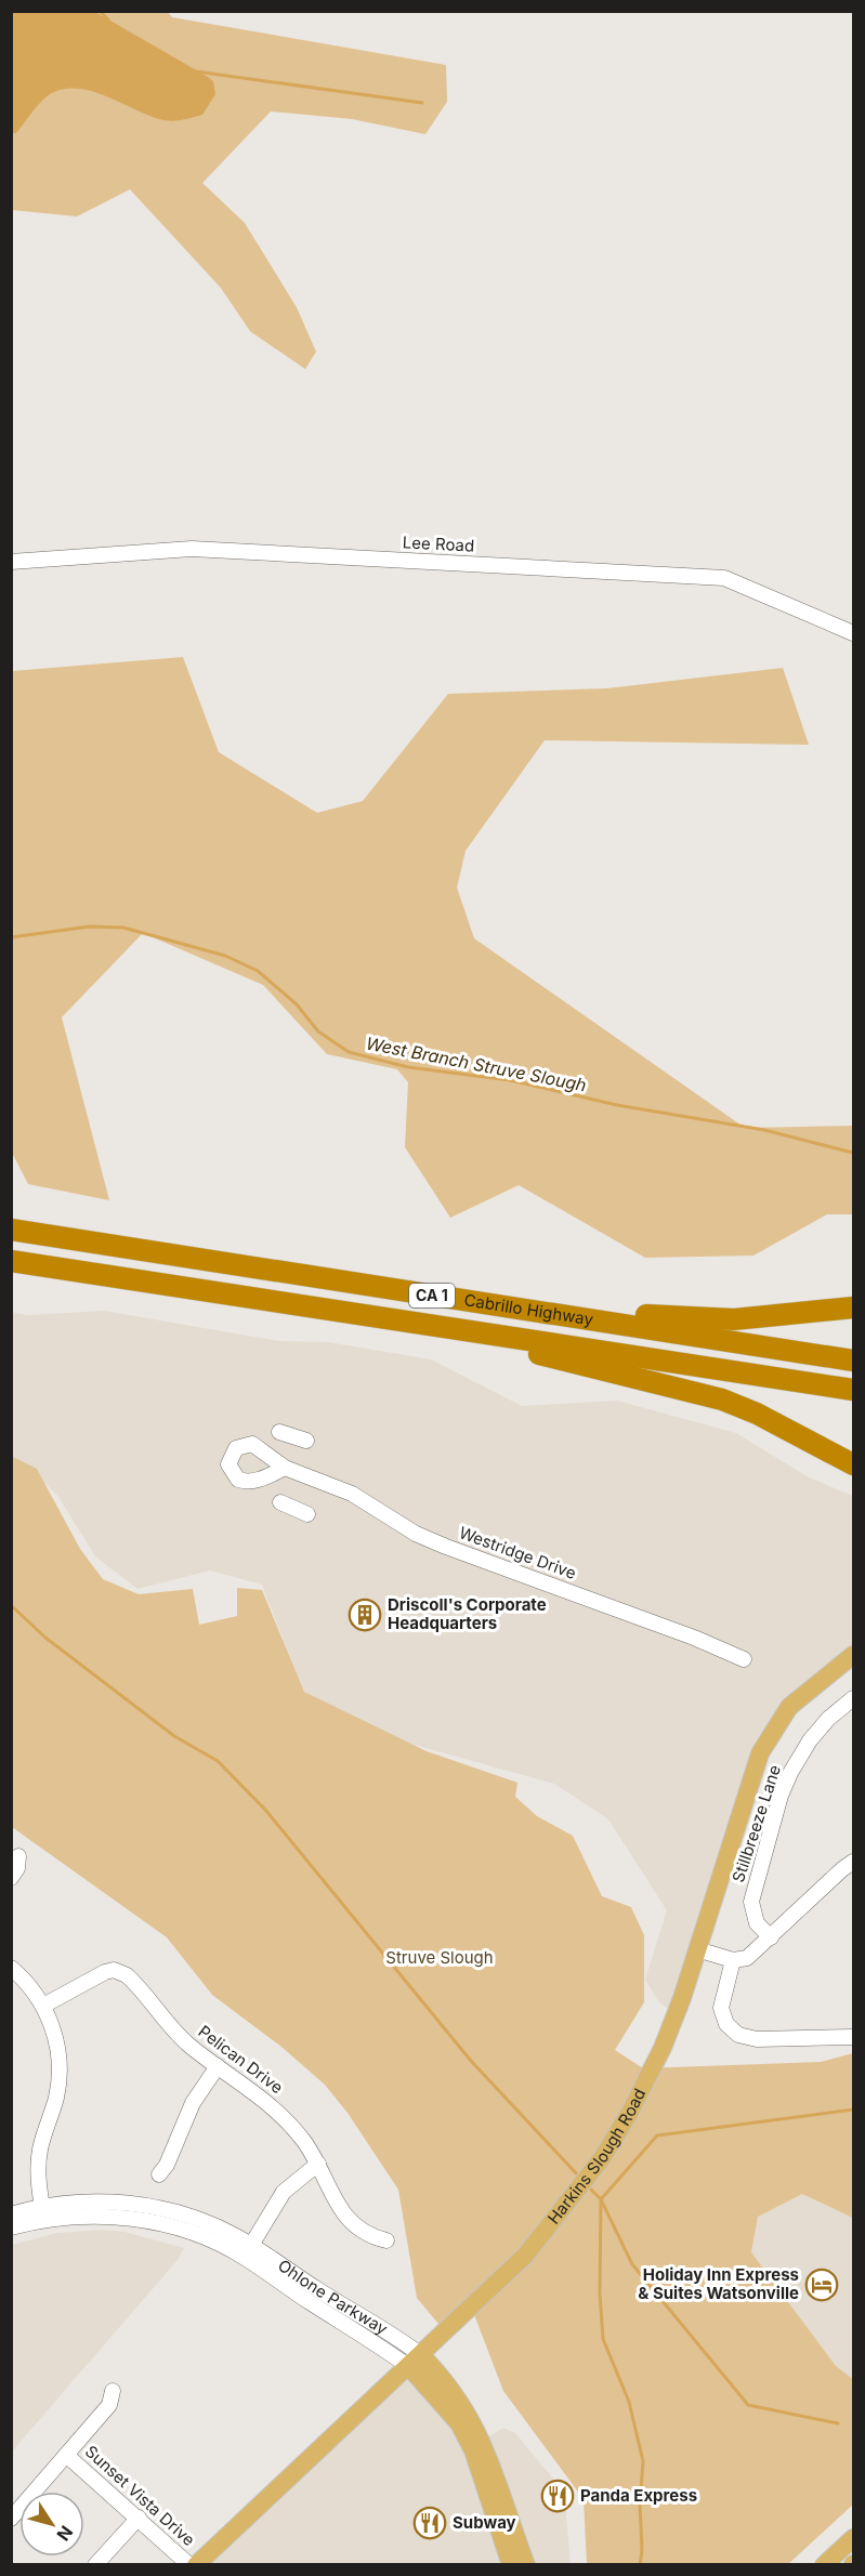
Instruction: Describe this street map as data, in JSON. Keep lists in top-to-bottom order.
{
  "streets": {
    "highway": ["CA 1", "Cabrillo Highway"],
    "main road": ["Harkins Slough Road", "Ohlone Parkway"],
    "street": [
      "Lee Road",
      "Westridge Drive",
      "Stillbreeze Lane",
      "Pelican Drive",
      "Sunset Vista Drive"
    ]
  },
  "crossings": [
    ["Harkins Slough Road", "Ohlone Parkway"]
  ],
  "water": ["West Branch Struve Slough"],
  "parks": ["Struve Slough"],
  "places": {
    "building": ["Driscoll's Corporate Headquarters"],
    "hotel": ["Holiday Inn Express & Suites Watsonville"],
    "restaurant": ["Panda Express", "Subway"]
  },
  "north": "bottom right"
}
